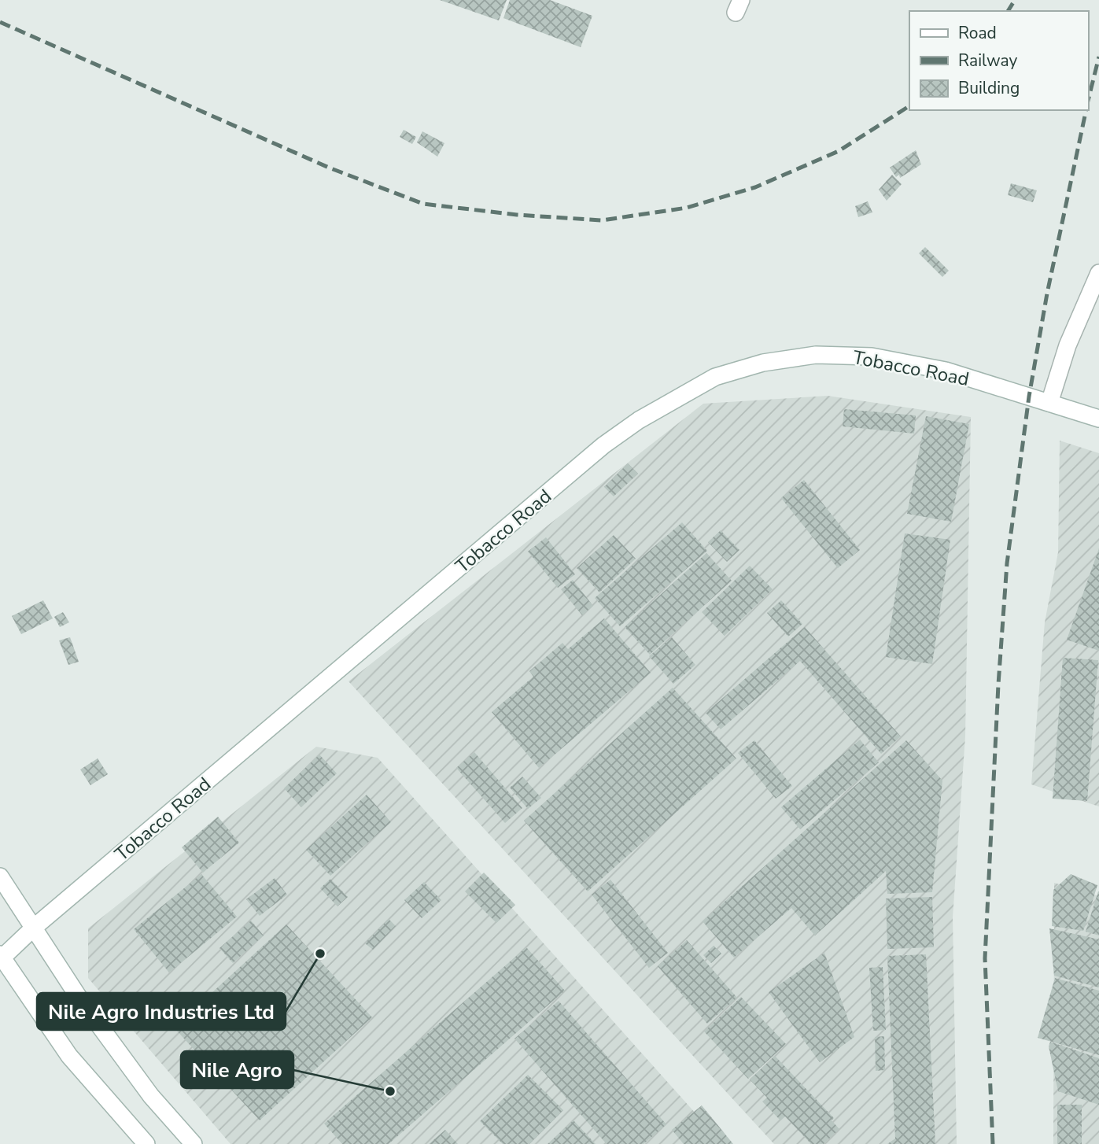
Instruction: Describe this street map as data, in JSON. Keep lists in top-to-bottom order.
{
  "streets": {
    "street": ["Tobacco Road"]
  },
  "places": ["Nile Agro Industries Ltd", "Nile Agro"],
  "legend": ["Road", "Railway", "Building"]
}
